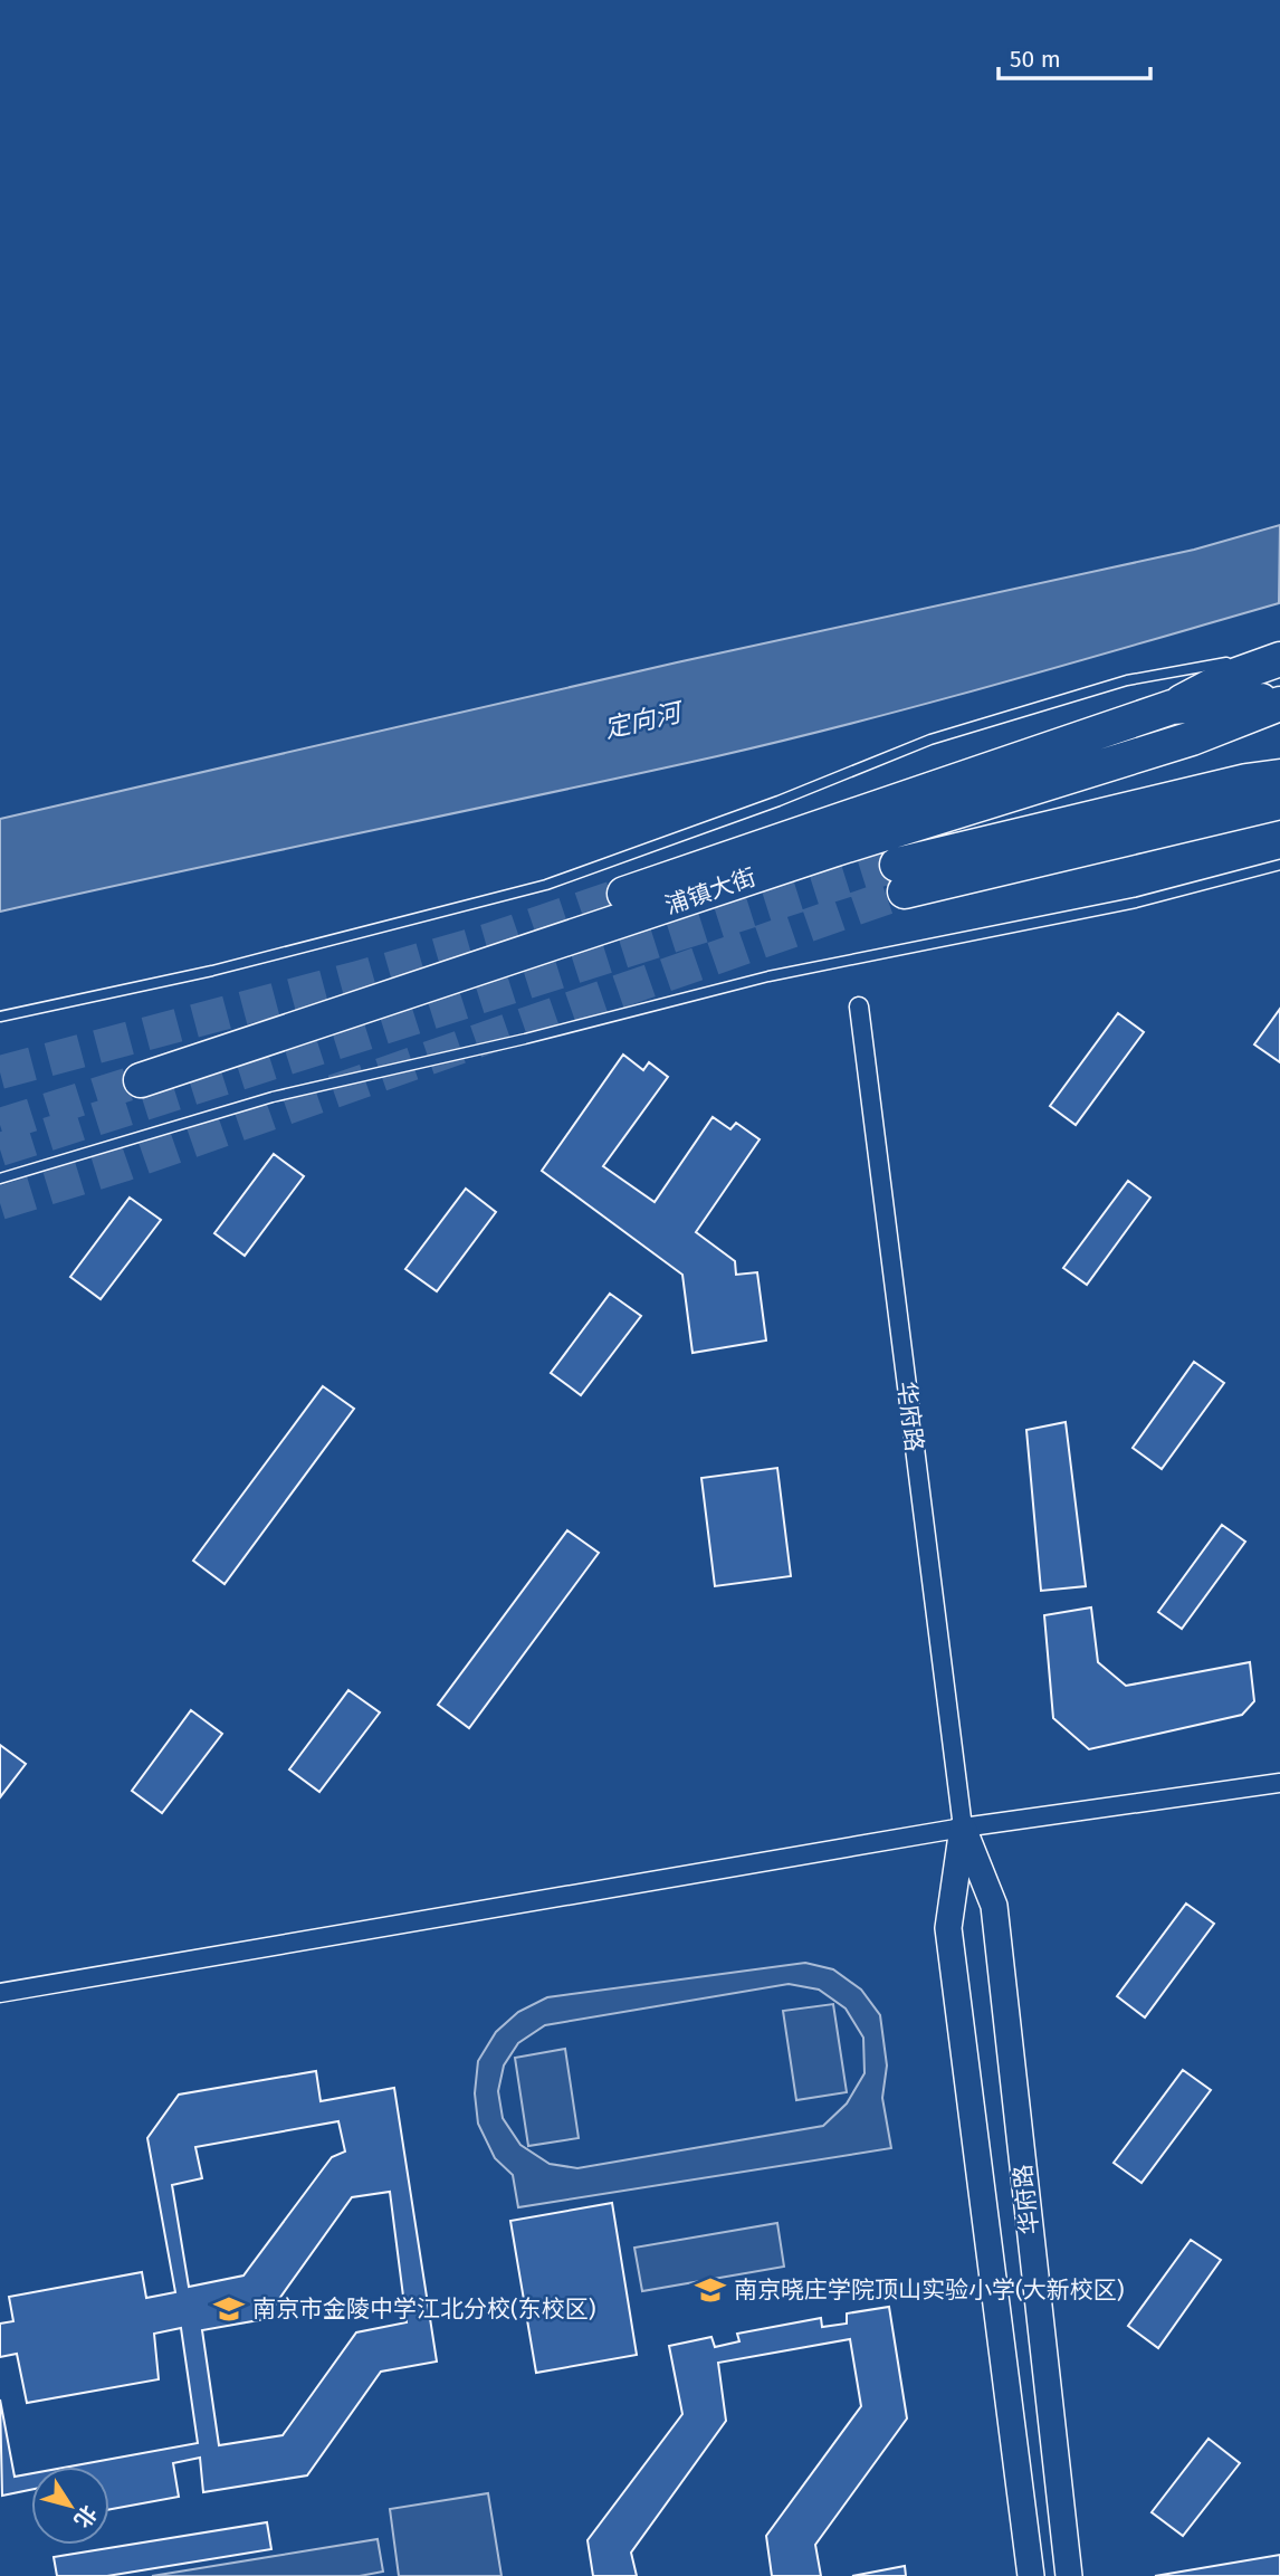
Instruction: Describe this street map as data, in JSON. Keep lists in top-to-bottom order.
{
  "streets": {
    "highway": ["浦镇大街"],
    "street": ["华府路"]
  },
  "water": ["定向河"],
  "places": {
    "school or university": ["南京晓庄学院顶山实验小学(大新校区)", "南京市金陵中学江北分校(东校区)"]
  },
  "scale_bar": "50 m",
  "north": "bottom right"
}
